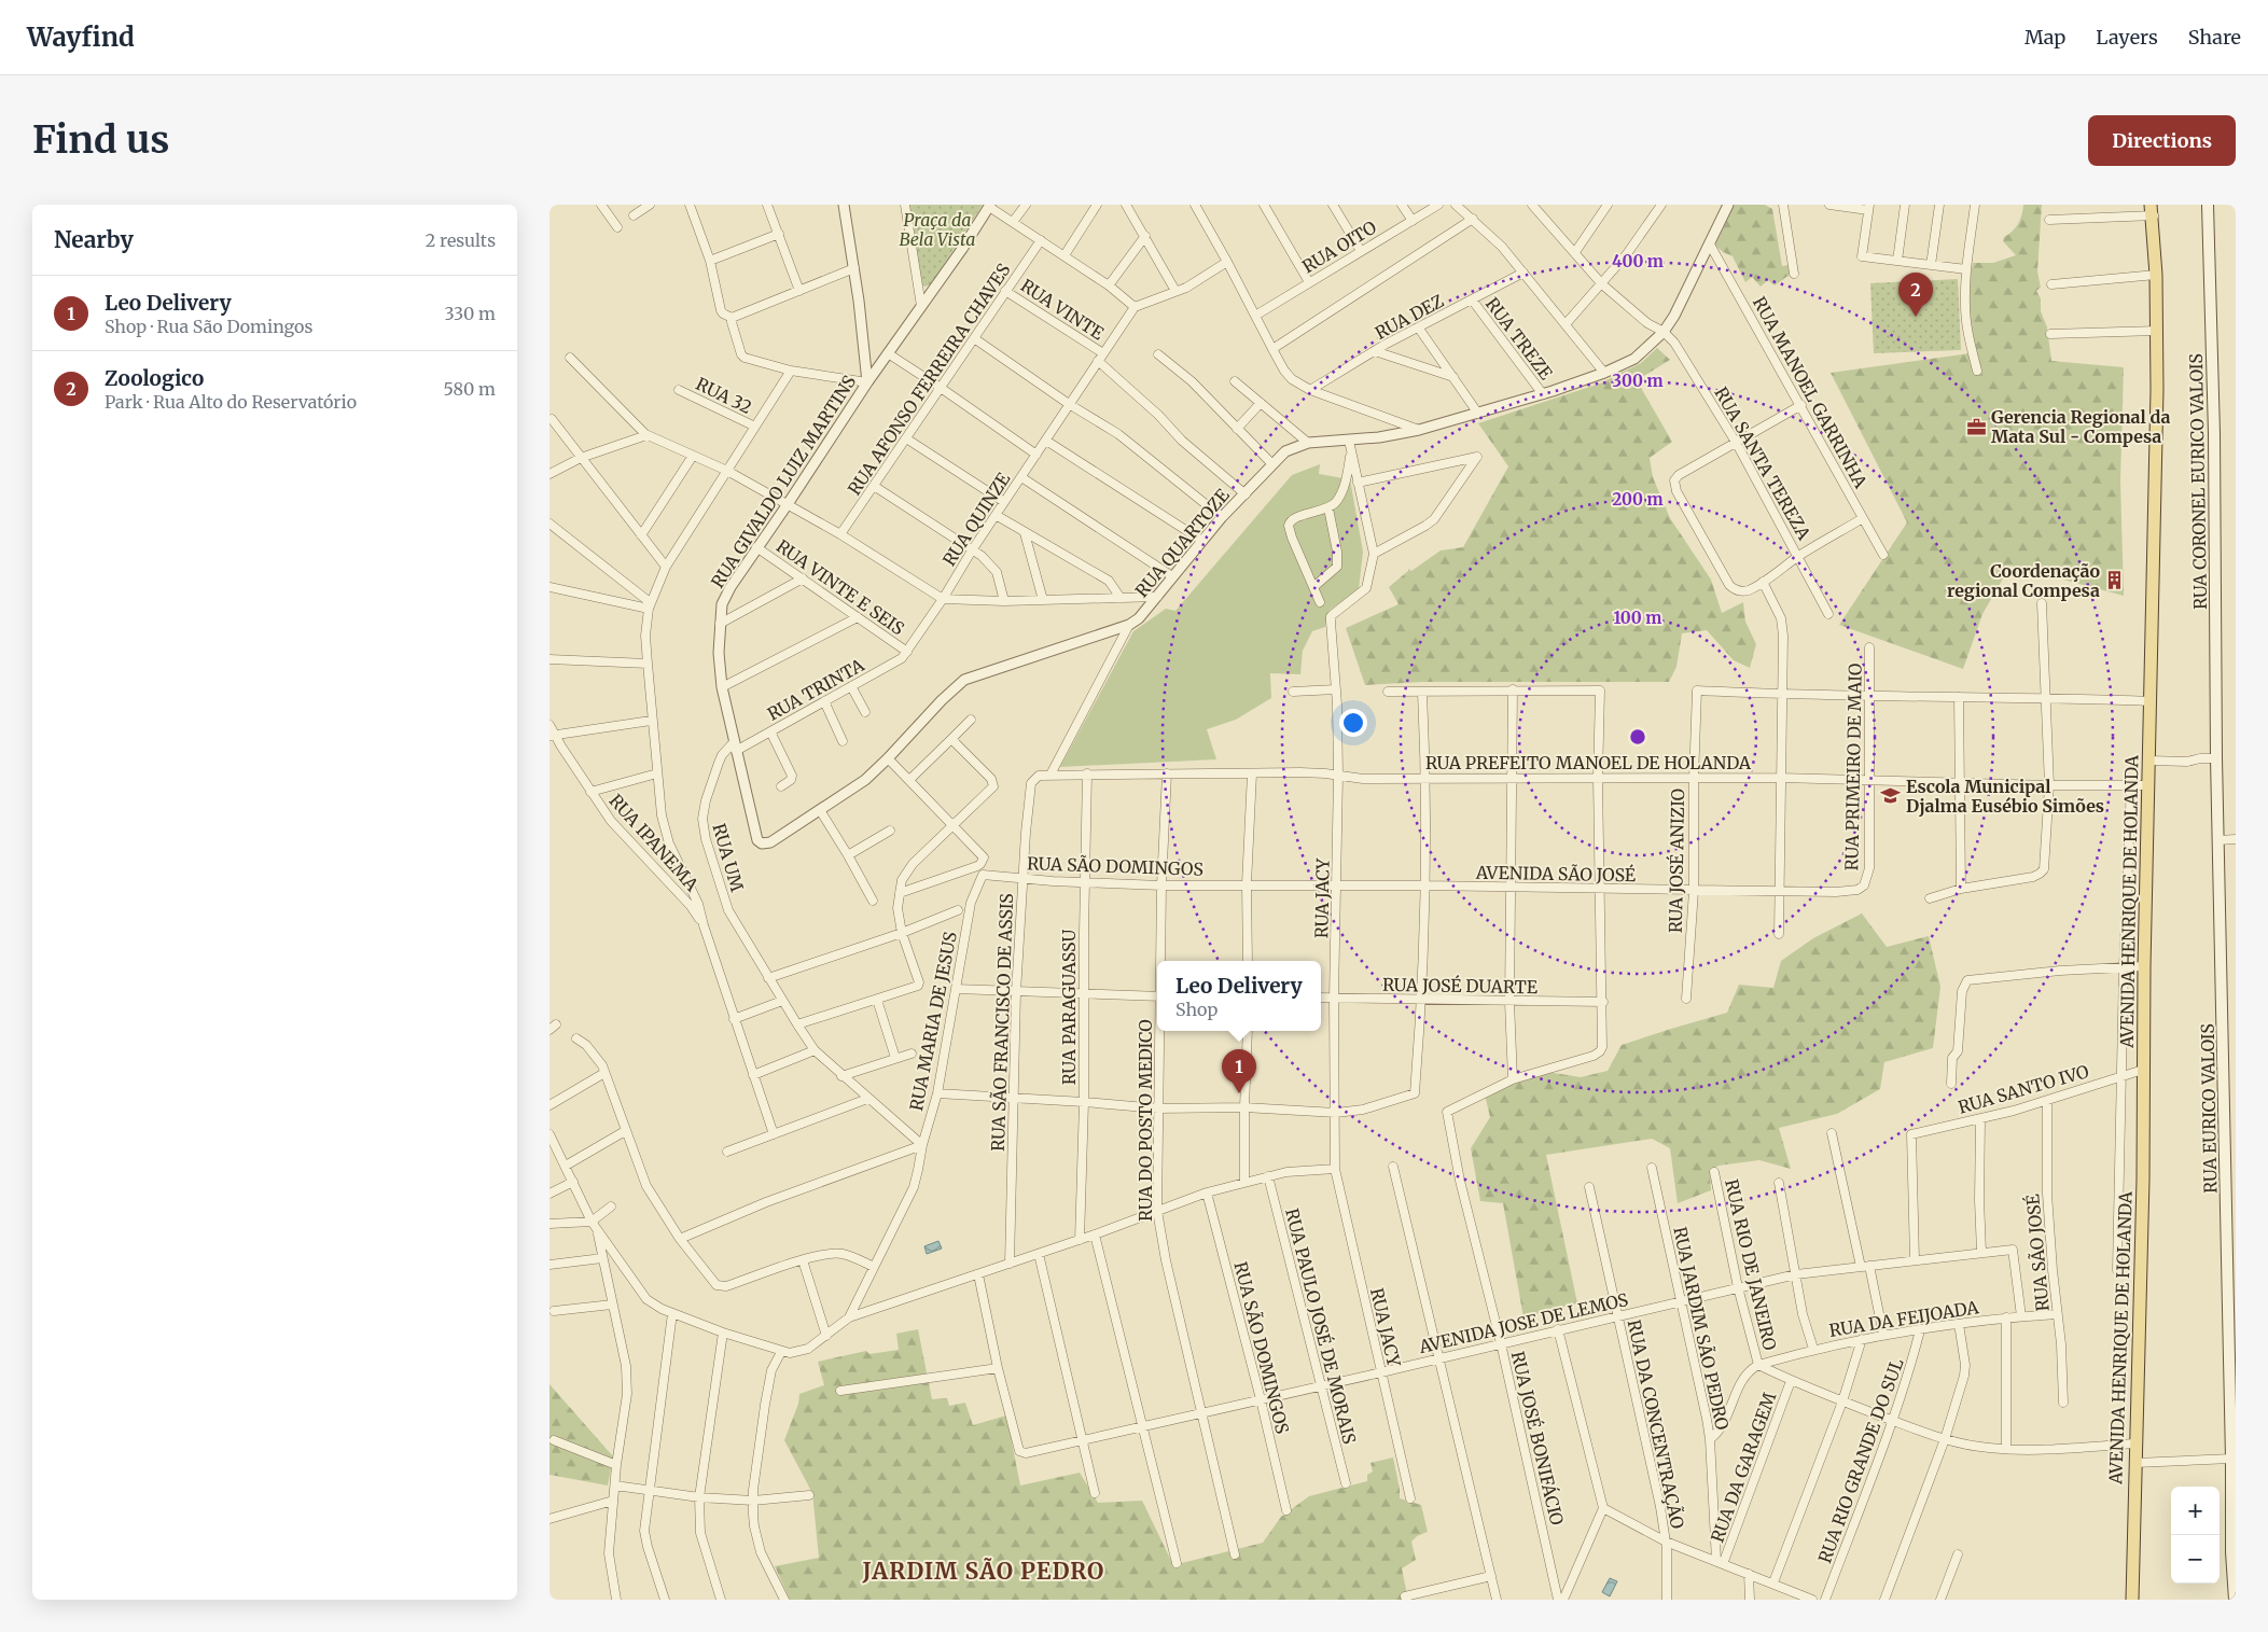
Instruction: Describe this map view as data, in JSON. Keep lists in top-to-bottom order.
{
  "streets": {
    "main road": ["RUA CORONEL EURICO VALOIS", "AVENIDA HENRIQUE DE HOLANDA", "RUA EURICO VALOIS"],
    "street": [
      "RUA OITO",
      "RUA VINTE",
      "RUA DEZ",
      "RUA TREZE",
      "RUA AFONSO FERREIRA CHAVES",
      "RUA MANOEL GARRINHA",
      "RUA 32",
      "RUA SANTA TEREZA",
      "RUA GIVALDO LUIZ MARTINS",
      "RUA QUINZE",
      "RUA QUARTOZE",
      "RUA VINTE E SEIS",
      "RUA TRINTA",
      "RUA PREFEITO MANOEL DE HOLANDA",
      "RUA PRIMEIRO DE MAIO",
      "RUA IPANEMA",
      "RUA UM",
      "RUA JOSÉ ANIZIO",
      "RUA SÃO DOMINGOS",
      "AVENIDA SÃO JOSÉ",
      "RUA JACY",
      "RUA JOSÉ DUARTE",
      "RUA PARAGUASSU",
      "RUA MARIA DE JESUS",
      "RUA SÃO FRANCISCO DE ASSIS",
      "RUA SANTO IVO",
      "RUA DO POSTO MEDICO",
      "RUA SÃO JOSÉ",
      "RUA RIO DE JANEIRO",
      "RUA DA FEIJOADA",
      "AVENIDA JOSE DE LEMOS",
      "RUA PAULO JOSÉ DE MORAIS",
      "RUA JARDIM SÃO PEDRO",
      "RUA DA CONCENTRAÇÃO",
      "RUA JOSÉ BONIFÁCIO",
      "RUA RIO GRANDE DO SUL",
      "RUA DA GARAGEM"
    ]
  },
  "crossings": [
    ["RUA VINTE", "RUA AFONSO FERREIRA CHAVES"],
    ["RUA DEZ", "RUA TREZE"],
    ["RUA TREZE", "RUA QUARTOZE"],
    ["RUA MANOEL GARRINHA", "RUA QUARTOZE"],
    ["RUA SANTA TEREZA", "RUA QUARTOZE"],
    ["RUA GIVALDO LUIZ MARTINS", "RUA QUARTOZE"],
    ["RUA GIVALDO LUIZ MARTINS", "RUA VINTE E SEIS"],
    ["RUA GIVALDO LUIZ MARTINS", "RUA TRINTA"],
    ["RUA GIVALDO LUIZ MARTINS", "RUA UM"],
    ["RUA CORONEL EURICO VALOIS", "RUA EURICO VALOIS"],
    ["RUA QUINZE", "RUA VINTE E SEIS"],
    ["RUA QUINZE", "RUA TRINTA"],
    ["RUA QUARTOZE", "RUA JACY"],
    ["RUA VINTE E SEIS", "RUA TRINTA"],
    ["RUA TRINTA", "RUA UM"],
    ["RUA PREFEITO MANOEL DE HOLANDA", "RUA PRIMEIRO DE MAIO"],
    ["RUA PREFEITO MANOEL DE HOLANDA", "RUA JOSÉ ANIZIO"],
    ["RUA PREFEITO MANOEL DE HOLANDA", "RUA JACY"],
    ["RUA PREFEITO MANOEL DE HOLANDA", "AVENIDA HENRIQUE DE HOLANDA"],
    ["RUA PREFEITO MANOEL DE HOLANDA", "RUA PARAGUASSU"],
    ["RUA PREFEITO MANOEL DE HOLANDA", "RUA SÃO FRANCISCO DE ASSIS"],
    ["RUA PREFEITO MANOEL DE HOLANDA", "RUA DO POSTO MEDICO"],
    ["RUA PRIMEIRO DE MAIO", "AVENIDA SÃO JOSÉ"],
    ["RUA JOSÉ ANIZIO", "AVENIDA SÃO JOSÉ"],
    ["RUA SÃO DOMINGOS", "AVENIDA SÃO JOSÉ"],
    ["RUA SÃO DOMINGOS", "RUA PARAGUASSU"],
    ["RUA SÃO DOMINGOS", "RUA MARIA DE JESUS"],
    ["RUA SÃO DOMINGOS", "RUA SÃO FRANCISCO DE ASSIS"],
    ["RUA SÃO DOMINGOS", "RUA DO POSTO MEDICO"],
    ["RUA SÃO DOMINGOS", "AVENIDA JOSE DE LEMOS"],
    ["AVENIDA SÃO JOSÉ", "RUA JACY"],
    ["RUA JACY", "RUA JOSÉ DUARTE"],
    ["RUA JACY", "AVENIDA JOSE DE LEMOS"],
    ["AVENIDA HENRIQUE DE HOLANDA", "RUA SANTO IVO"],
    ["RUA SANTO IVO", "RUA SÃO JOSÉ"],
    ["RUA SANTO IVO", "AVENIDA JOSE DE LEMOS"],
    ["RUA DO POSTO MEDICO", "AVENIDA JOSE DE LEMOS"],
    ["RUA SÃO JOSÉ", "RUA DA FEIJOADA"],
    ["RUA RIO DE JANEIRO", "RUA DA FEIJOADA"],
    ["RUA RIO DE JANEIRO", "AVENIDA JOSE DE LEMOS"],
    ["RUA DA FEIJOADA", "RUA RIO GRANDE DO SUL"],
    ["AVENIDA JOSE DE LEMOS", "RUA PAULO JOSÉ DE MORAIS"],
    ["AVENIDA JOSE DE LEMOS", "RUA JARDIM SÃO PEDRO"],
    ["AVENIDA JOSE DE LEMOS", "RUA DA CONCENTRAÇÃO"],
    ["AVENIDA JOSE DE LEMOS", "RUA JOSÉ BONIFÁCIO"],
    ["RUA JARDIM SÃO PEDRO", "RUA DA GARAGEM"]
  ],
  "districts": ["JARDIM SÃO PEDRO"],
  "parks": ["Praça da Bela Vista"],
  "places": {
    "office": ["Gerencia Regional da Mata Sul - Compesa"],
    "building": ["Coordenação regional Compesa"],
    "school or university": ["Escola Municipal Djalma Eusébio Simões"]
  },
  "page": {
    "header": "Wayfind",
    "nav": ["Map", "Layers", "Share"],
    "buttons": "Directions",
    "title": "Find us",
    "heading": ["Nearby", "2 results"],
    "pins": ["2", "1"],
    "list": [
      {
        "mark": "1",
        "name": "Leo Delivery",
        "note": "Shop · Rua São Domingos",
        "value": "330 m"
      },
      {
        "mark": "2",
        "name": "Zoologico",
        "note": "Park · Rua Alto do Reservatório",
        "value": "580 m"
      }
    ],
    "popup": ["Leo Delivery", "Shop"],
    "map_buttons": ["+", "−"]
  },
  "rings": [
    "400 m",
    "300 m",
    "200 m",
    "100 m"
  ]
}
